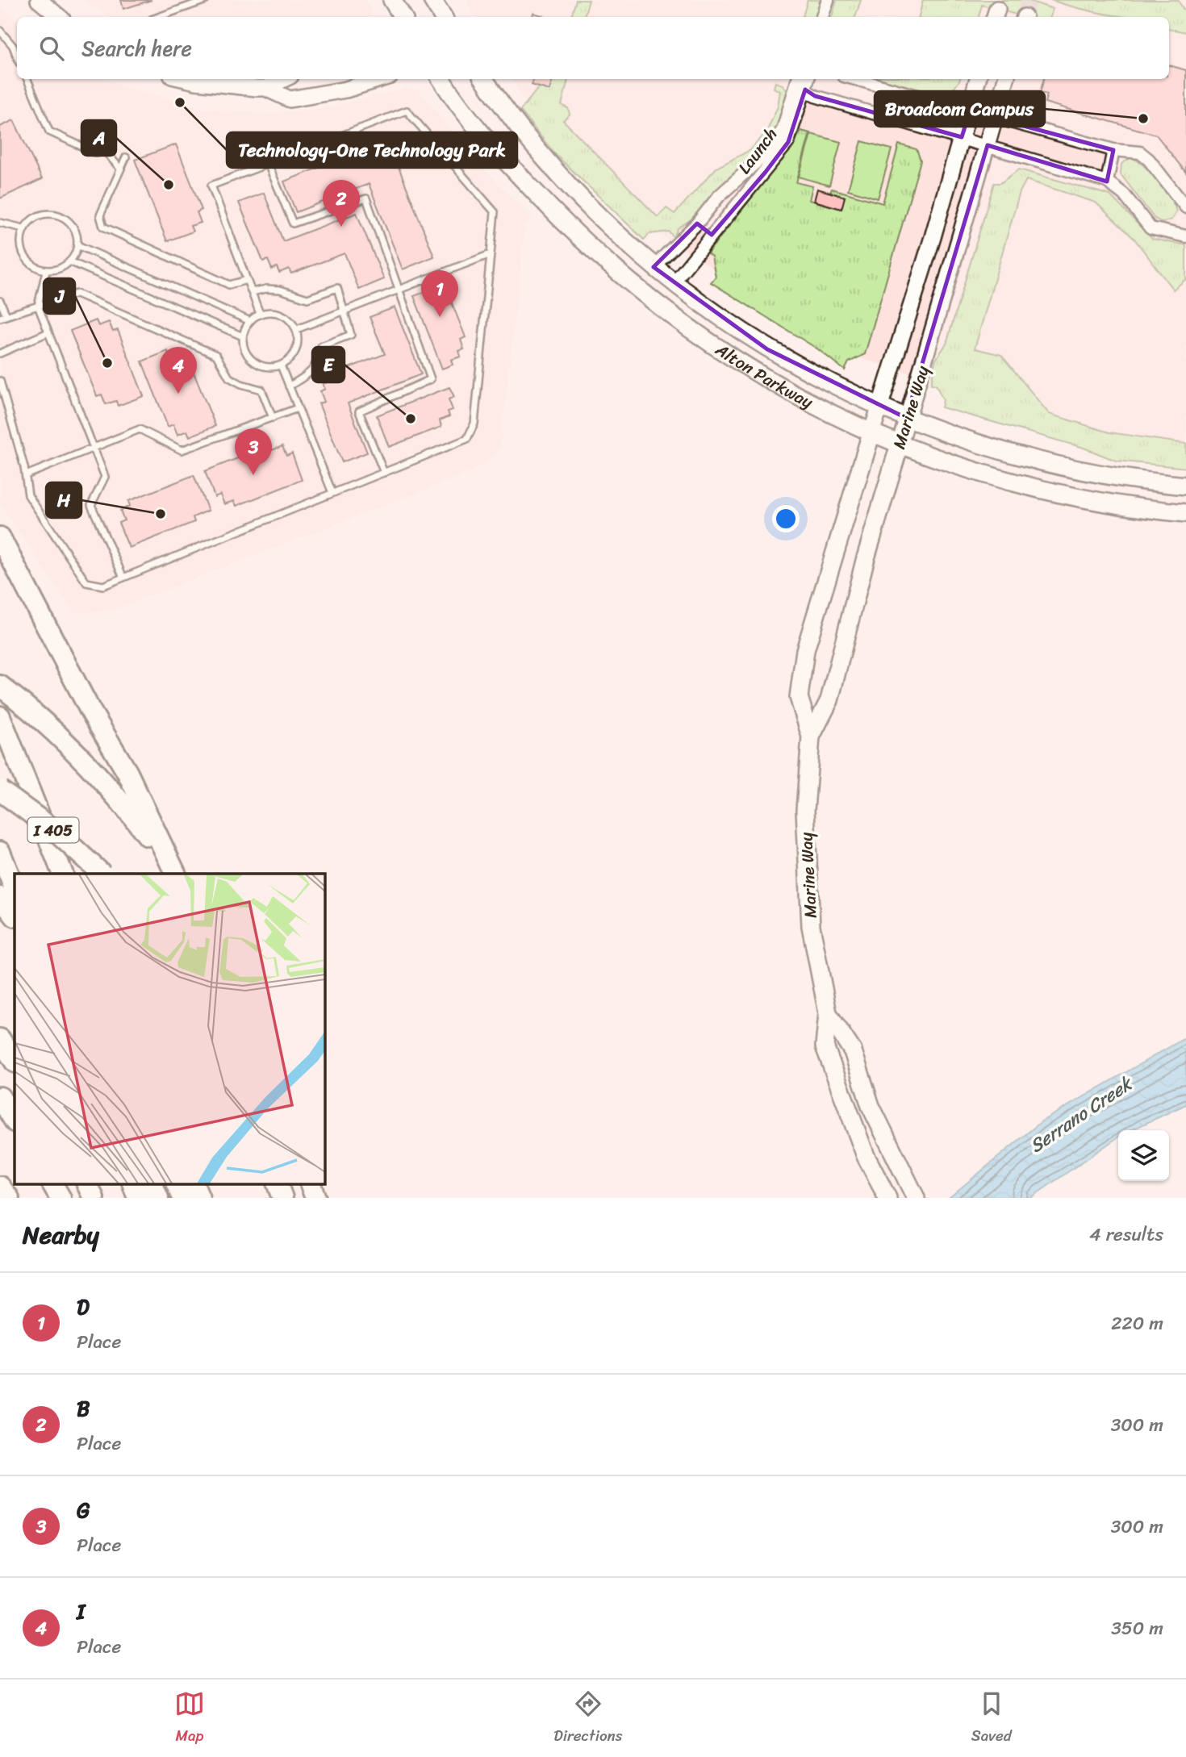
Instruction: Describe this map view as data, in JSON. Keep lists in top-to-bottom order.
{
  "streets": {
    "highway": ["I 405"],
    "main road": ["Alton Parkway", "Marine Way"],
    "street": ["Launch"]
  },
  "crossings": [
    ["Launch", "Alton Parkway"],
    ["Alton Parkway", "Marine Way"]
  ],
  "water": ["Serrano Creek"],
  "places": [
    "Technology-One Technology Park",
    "Broadcom Campus",
    "A",
    "J",
    "E",
    "H"
  ],
  "page": {
    "search": "Search here",
    "pins": [
      "2",
      "1",
      "4",
      "3"
    ],
    "heading": ["Nearby", "4 results"],
    "list": [
      {
        "mark": "1",
        "name": "D",
        "note": "Place",
        "value": "220 m"
      },
      {
        "mark": "2",
        "name": "B",
        "note": "Place",
        "value": "300 m"
      },
      {
        "mark": "3",
        "name": "G",
        "note": "Place",
        "value": "300 m"
      },
      {
        "mark": "4",
        "name": "I",
        "note": "Place",
        "value": "350 m"
      }
    ],
    "nav": ["Map", "Directions", "Saved"]
  }
}
